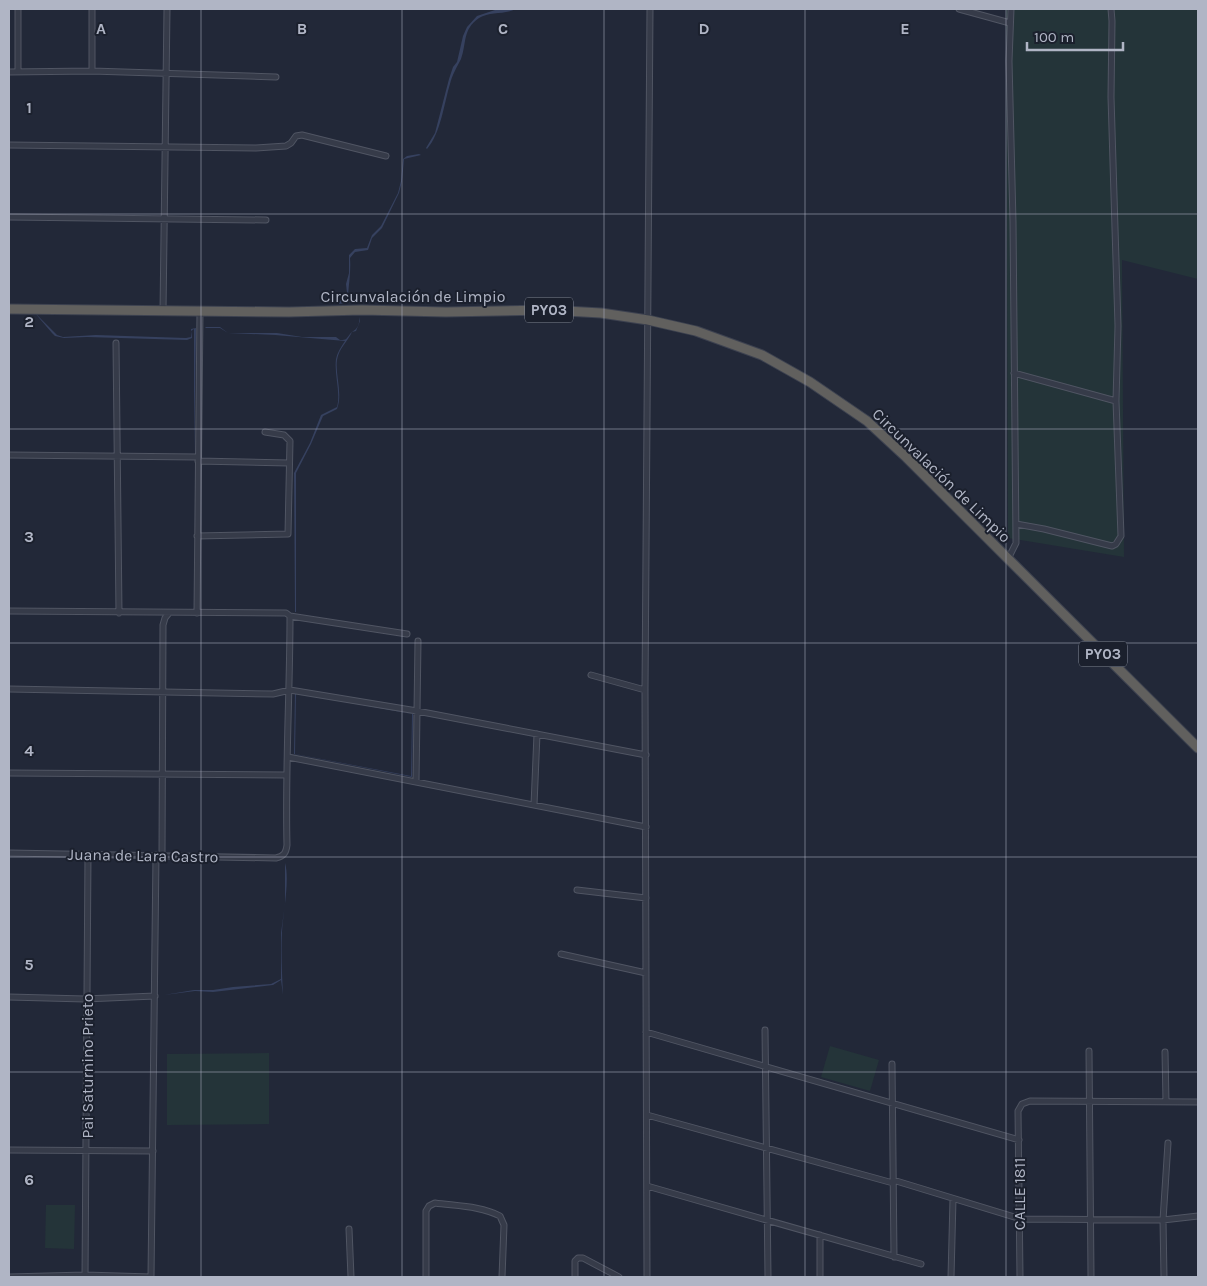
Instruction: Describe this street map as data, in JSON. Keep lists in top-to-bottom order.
{
  "streets": {
    "highway": ["Circunvalación de Limpio", "PY03"],
    "street": ["Juana de Lara Castro", "Pai Saturnino Prieto", "CALLE 1811"]
  },
  "crossings": [
    ["Juana de Lara Castro", "Pai Saturnino Prieto"]
  ],
  "scale_bar": "100 m",
  "grid": {
    "columns": [
      "A",
      "B",
      "C",
      "D",
      "E"
    ],
    "rows": [
      "1",
      "2",
      "3",
      "4",
      "5",
      "6"
    ]
  }
}
